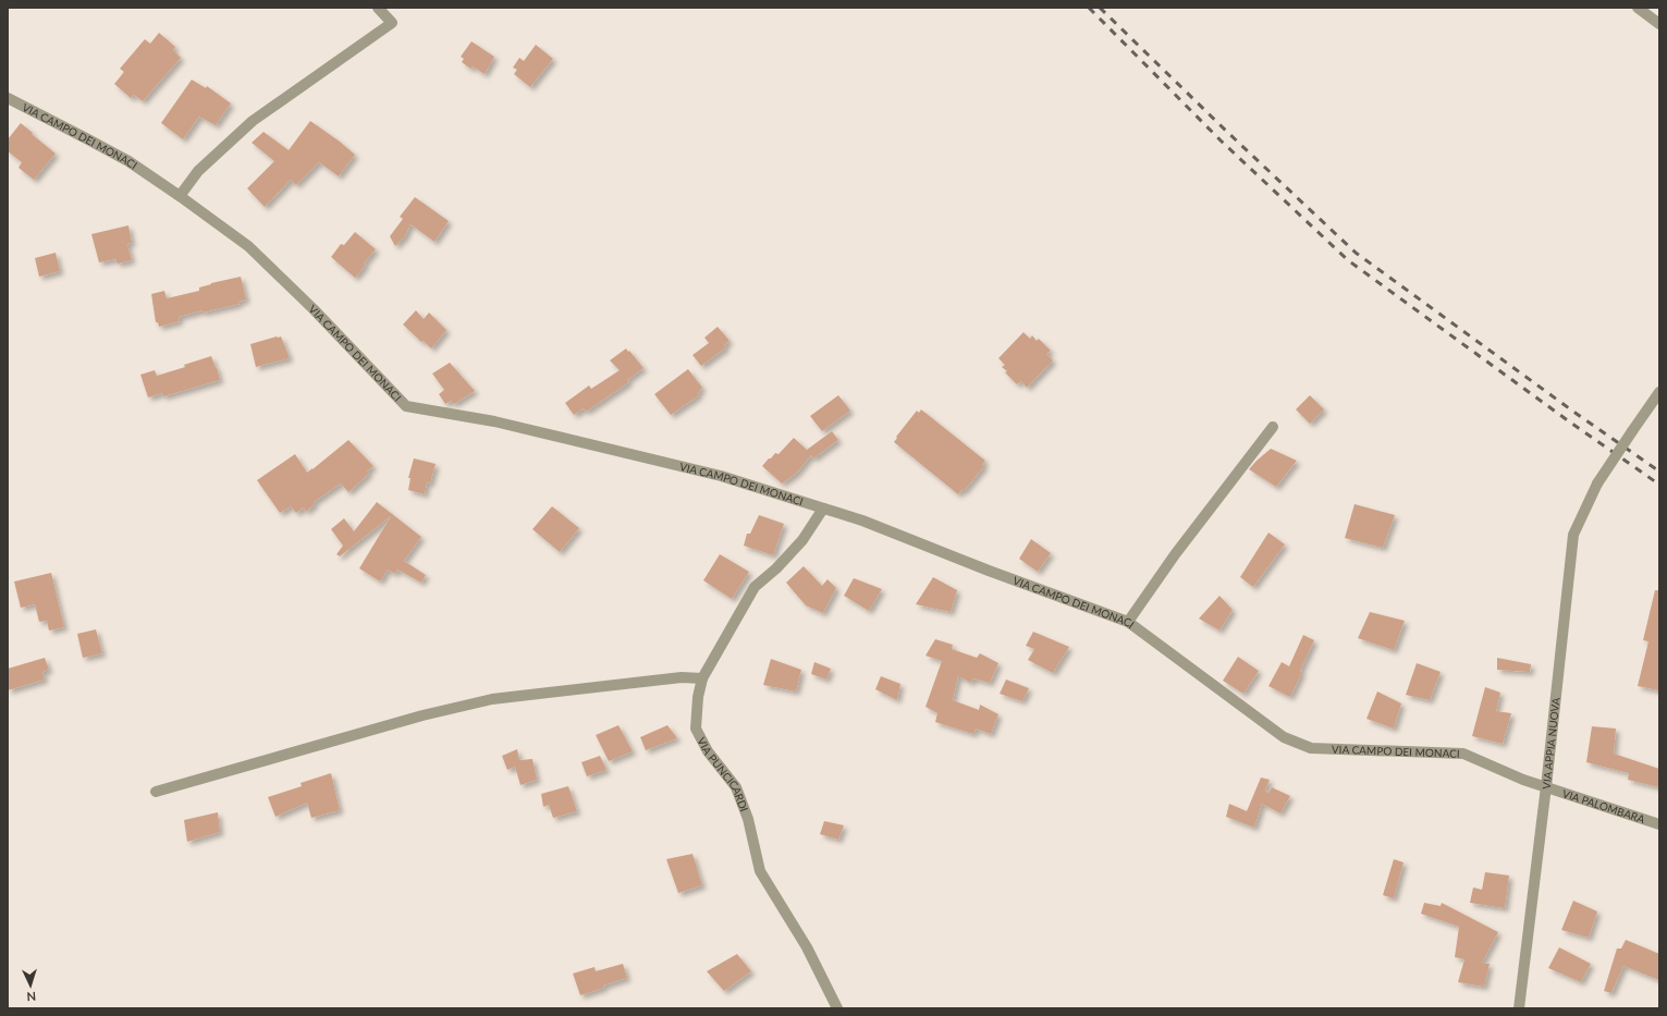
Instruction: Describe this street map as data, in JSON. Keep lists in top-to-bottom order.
{
  "streets": {
    "street": [
      "VIA CAMPO DEI MONACI",
      "VIA APPIA NUOVA",
      "VIA PUNCICARDI",
      "VIA PALOMBARA"
    ]
  },
  "crossings": [
    ["VIA CAMPO DEI MONACI", "VIA PUNCICARDI"],
    ["VIA CAMPO DEI MONACI", "VIA PALOMBARA"],
    ["VIA APPIA NUOVA", "VIA PALOMBARA"]
  ],
  "north": "bottom"
}
